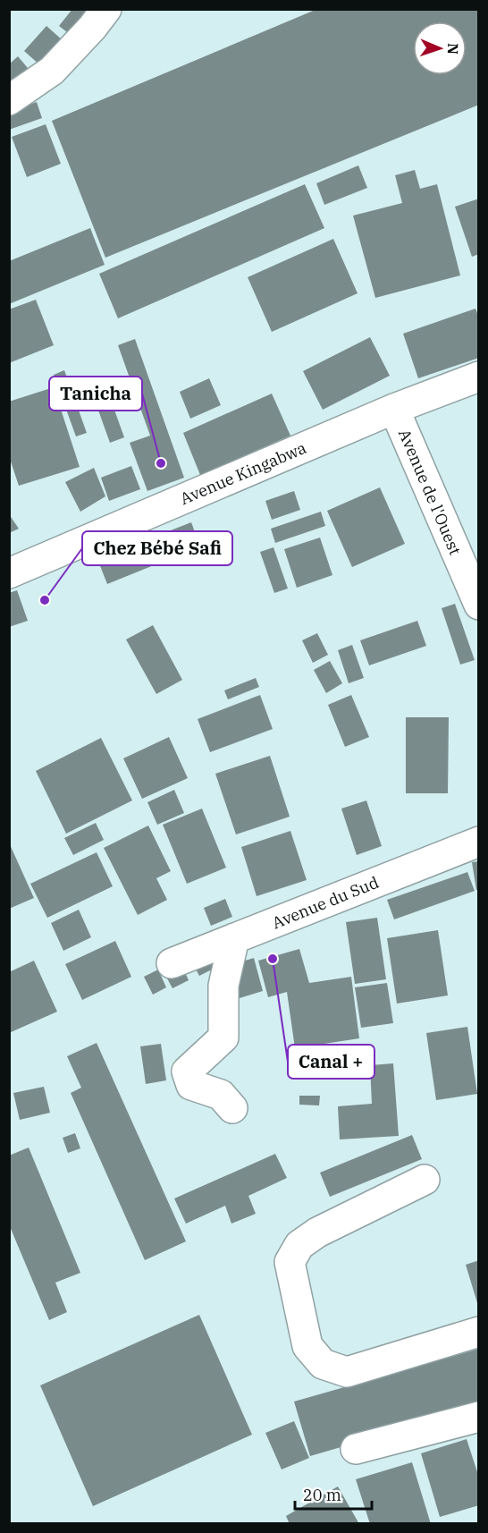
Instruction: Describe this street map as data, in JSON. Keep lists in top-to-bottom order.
{
  "streets": {
    "street": ["Avenue Kingabwa", "Avenue de l'Ouest", "Avenue du Sud"]
  },
  "crossings": [
    ["Avenue Kingabwa", "Avenue de l'Ouest"]
  ],
  "places": ["Tanicha", "Chez Bébé Safi", "Canal +"],
  "scale_bar": "20 m",
  "north": "right"
}
